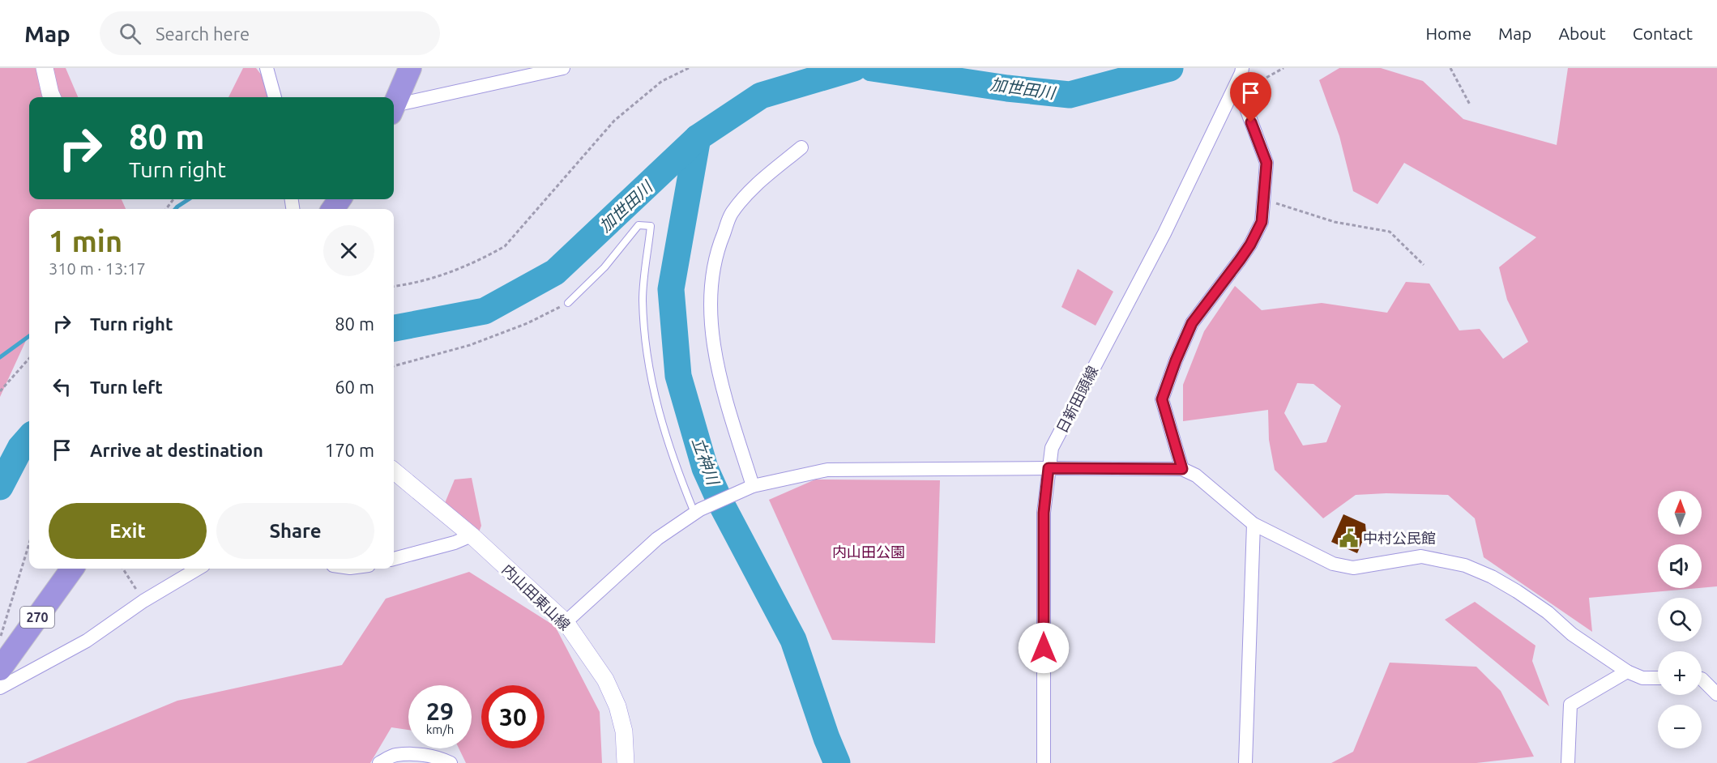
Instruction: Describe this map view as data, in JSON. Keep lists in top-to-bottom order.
{
  "streets": {
    "highway": ["270"],
    "street": ["日新田頭線", "内山田東山線"]
  },
  "water": ["加世田川", "立神川"],
  "parks": ["内山田公園"],
  "places": {
    "public building": ["中村公民館"]
  },
  "north": "top",
  "page": {
    "header": "Map",
    "search": "Search here",
    "nav": [
      "Home",
      "Map",
      "About",
      "Contact"
    ],
    "turn": ["80 m", "Turn right"],
    "heading": ["1 min", "310 m · 13:17"],
    "list": [
      {
        "name": "Turn right",
        "value": "80 m"
      },
      {
        "name": "Turn left",
        "value": "60 m"
      },
      {
        "name": "Arrive at destination",
        "value": "170 m"
      }
    ],
    "map_buttons": ["+", "−"],
    "buttons": ["Exit", "Share"],
    "speed": "29 km/h",
    "limit": "30"
  }
}
